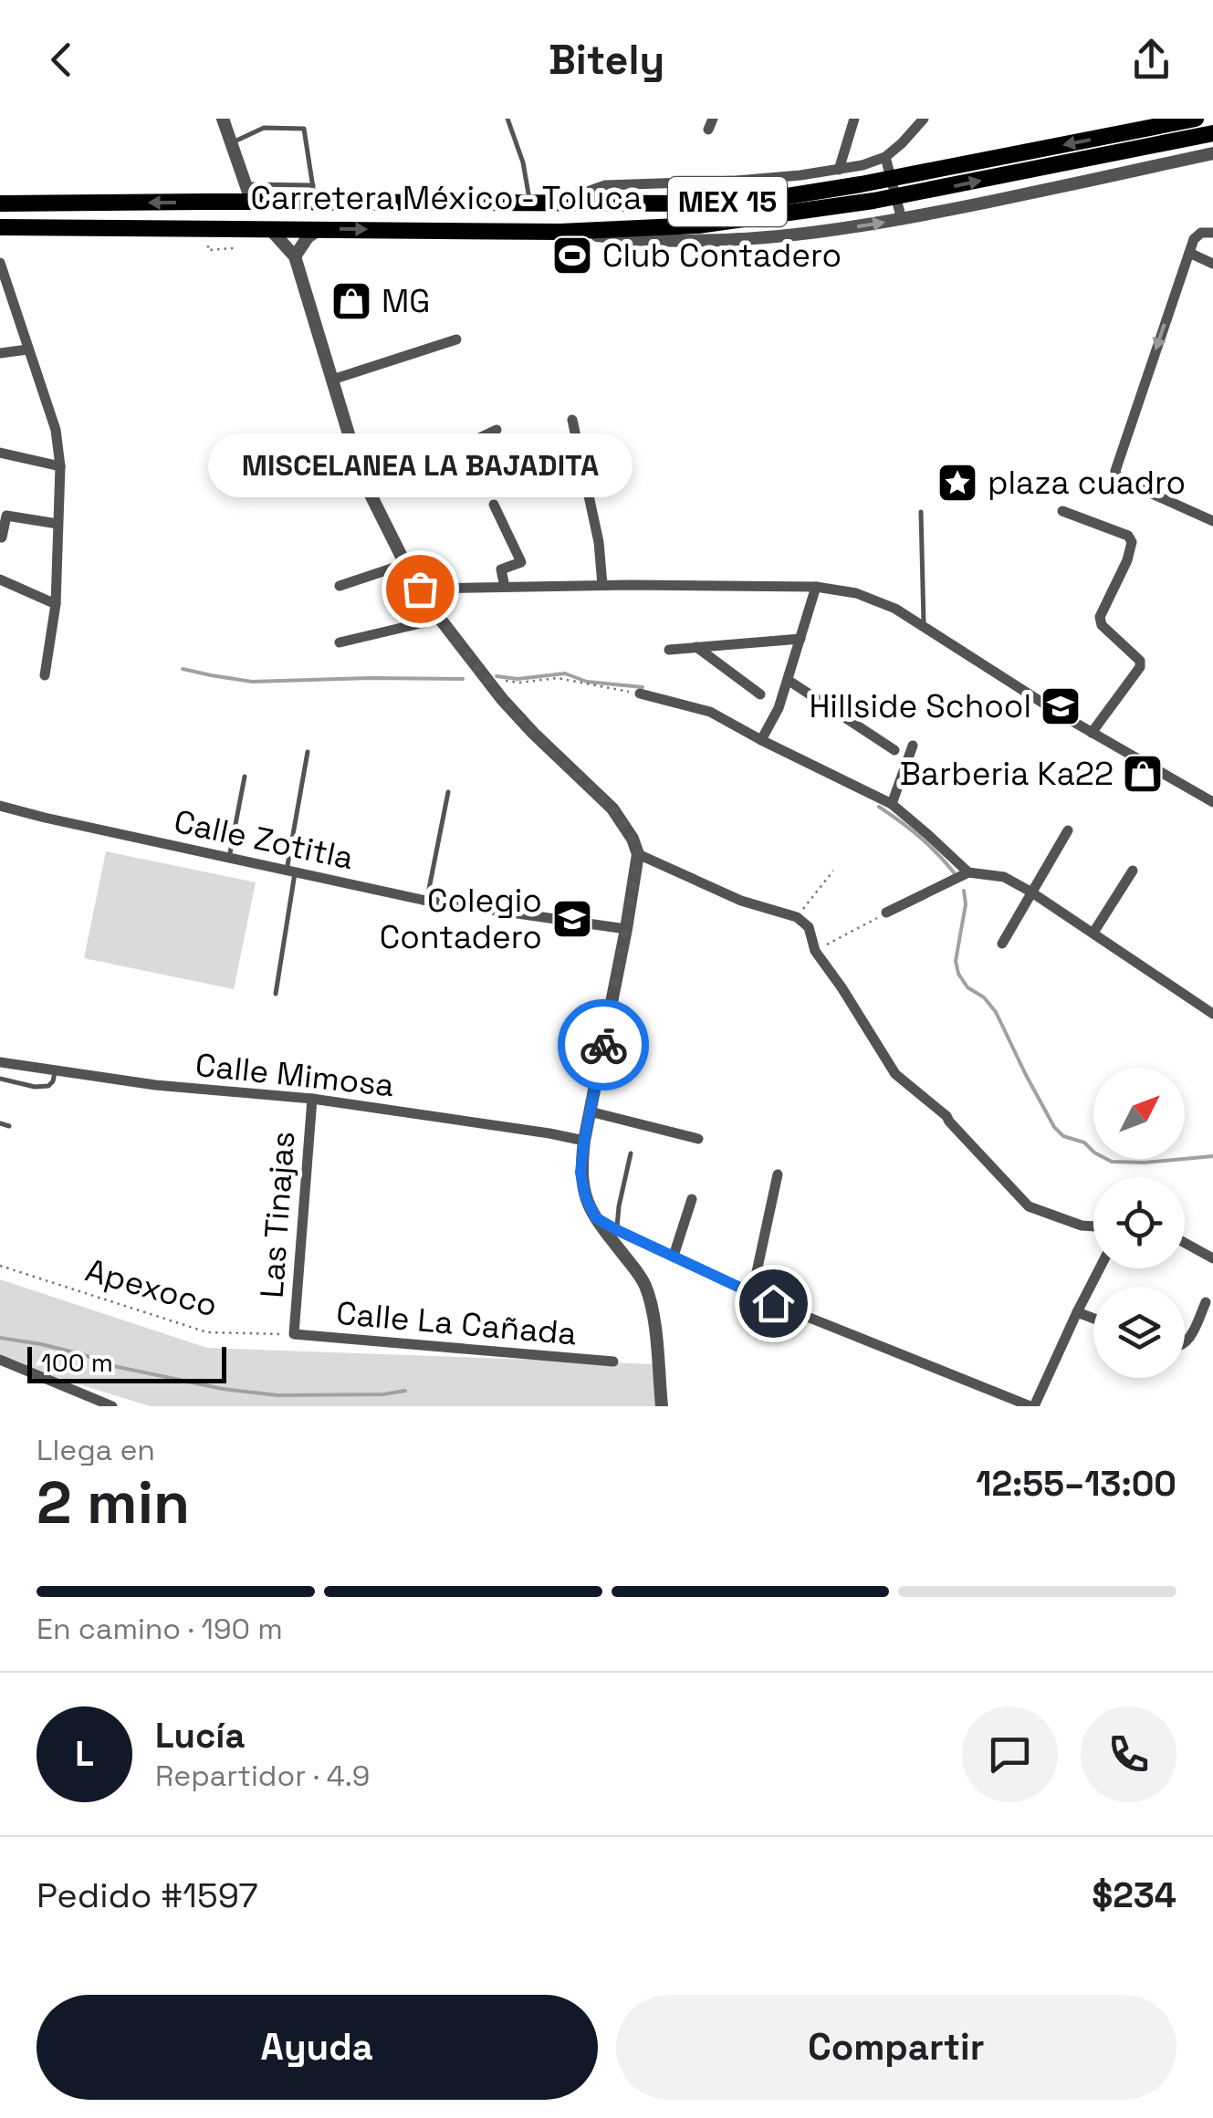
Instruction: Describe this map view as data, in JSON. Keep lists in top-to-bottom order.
{
  "streets": {
    "main road": ["Carretera México - Toluca", "MEX 15"],
    "street": [
      "Calle Zotitla",
      "Calle Mimosa",
      "Las Tinajas",
      "Calle La Cañada"
    ],
    "path": ["Apexoco"]
  },
  "crossings": [
    ["Calle Mimosa", "Las Tinajas"],
    ["Las Tinajas", "Apexoco"],
    ["Las Tinajas", "Calle La Cañada"],
    ["Apexoco", "Calle La Cañada"]
  ],
  "places": {
    "sports": ["Club Contadero"],
    "shop": ["MG", "Barberia Ka22"],
    "place": ["plaza cuadro"],
    "other": ["MISCELANEA LA BAJADITA"],
    "school or university": ["Hillside School", "Colegio Contadero"]
  },
  "scale_bar": "100 m",
  "north": "top right",
  "page": {
    "header": "Bitely",
    "bubble": "MISCELANEA LA BAJADITA",
    "scale": "100 m",
    "heading": ["2 min", "Llega en", "12:55–13:00"],
    "panel": [
      "Lucía",
      "Repartidor · 4.9",
      "Pedido #1597",
      "$234"
    ],
    "bar": "En camino · 190 m",
    "round": "L",
    "buttons": ["Ayuda", "Compartir"]
  }
}
